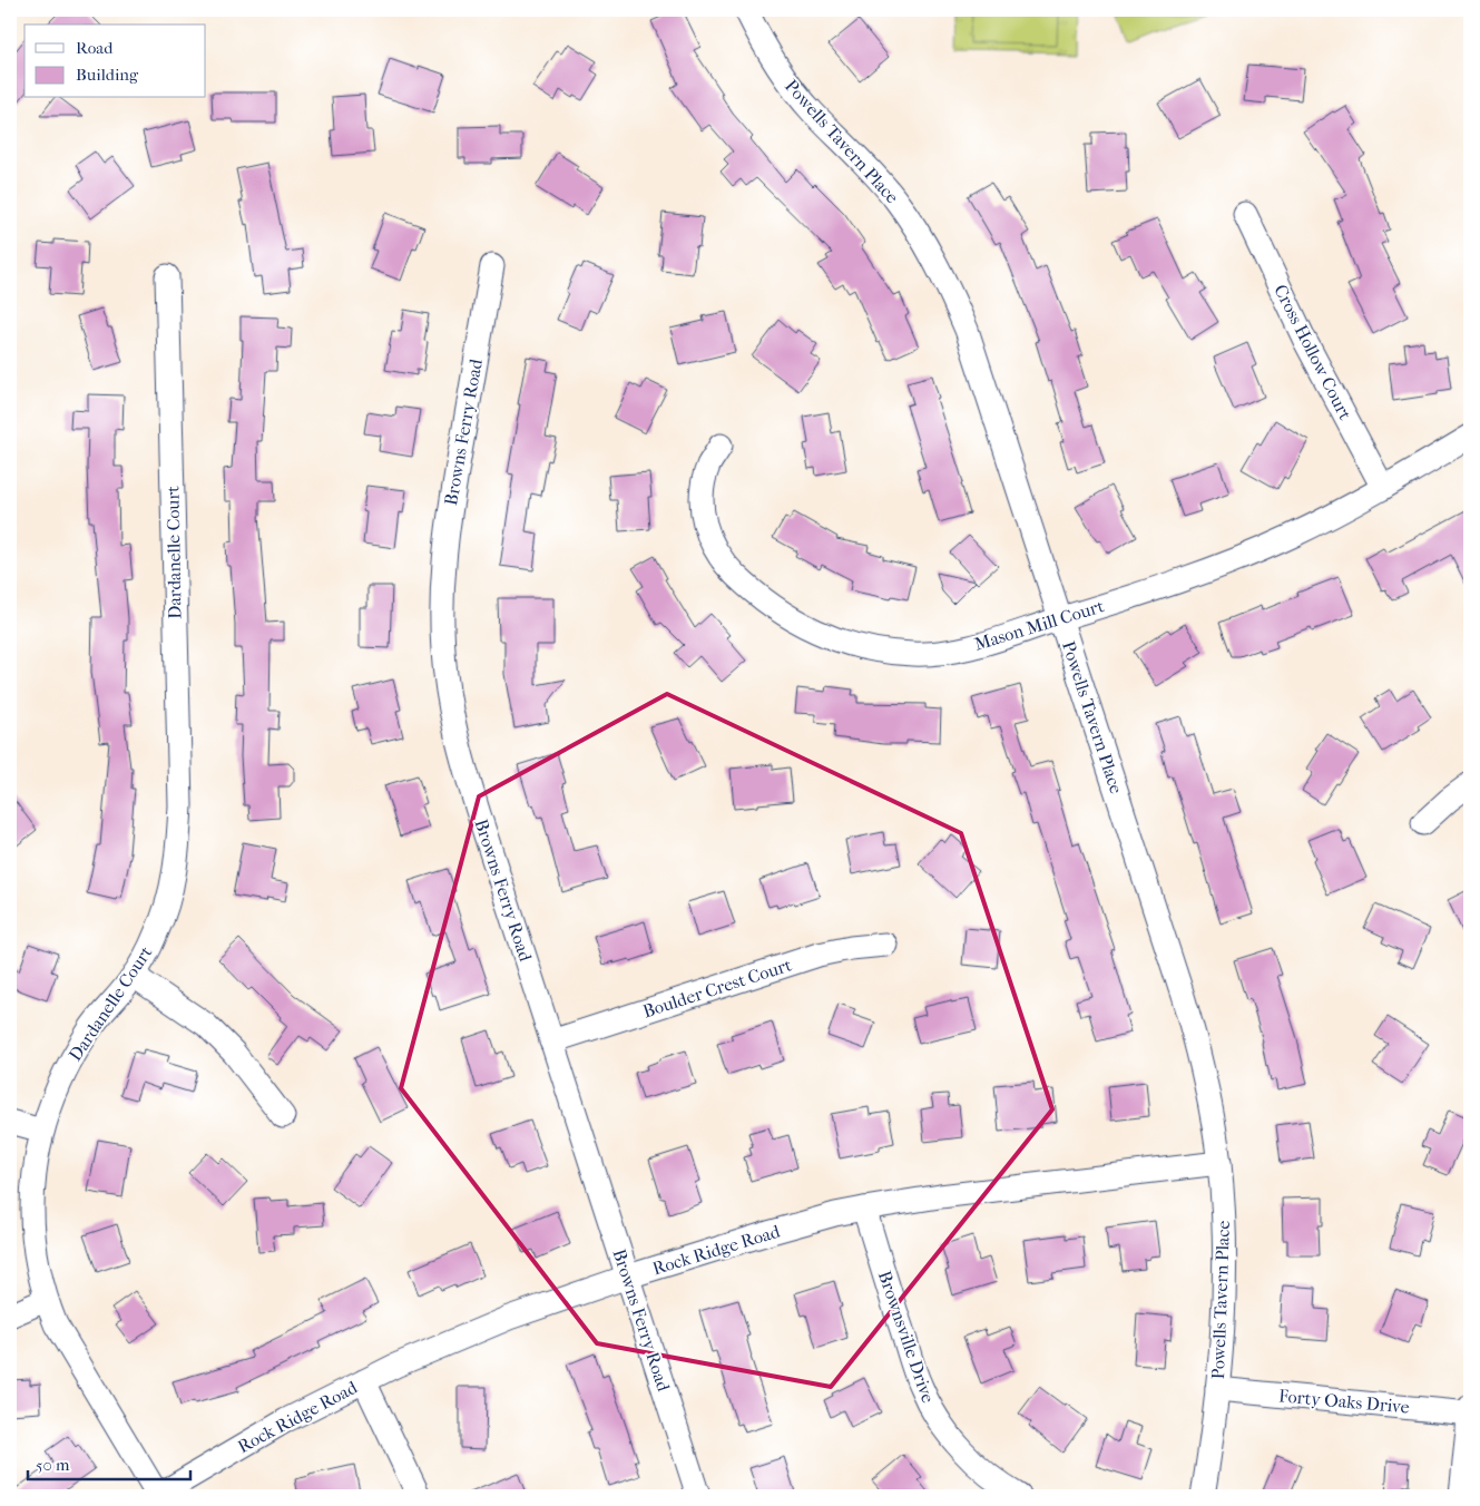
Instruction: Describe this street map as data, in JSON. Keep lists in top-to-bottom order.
{
  "streets": {
    "street": [
      "Powells Tavern Place",
      "Cross Hollow Court",
      "Browns Ferry Road",
      "Dardanelle Court",
      "Mason Mill Court",
      "Boulder Crest Court",
      "Rock Ridge Road",
      "Brownsville Drive",
      "Forty Oaks Drive"
    ]
  },
  "crossings": [
    ["Powells Tavern Place", "Mason Mill Court"],
    ["Powells Tavern Place", "Rock Ridge Road"],
    ["Powells Tavern Place", "Forty Oaks Drive"],
    ["Cross Hollow Court", "Mason Mill Court"],
    ["Browns Ferry Road", "Boulder Crest Court"],
    ["Browns Ferry Road", "Rock Ridge Road"],
    ["Dardanelle Court", "Rock Ridge Road"],
    ["Rock Ridge Road", "Brownsville Drive"]
  ],
  "legend": ["Road", "Building"],
  "scale_bar": "50 m"
}
